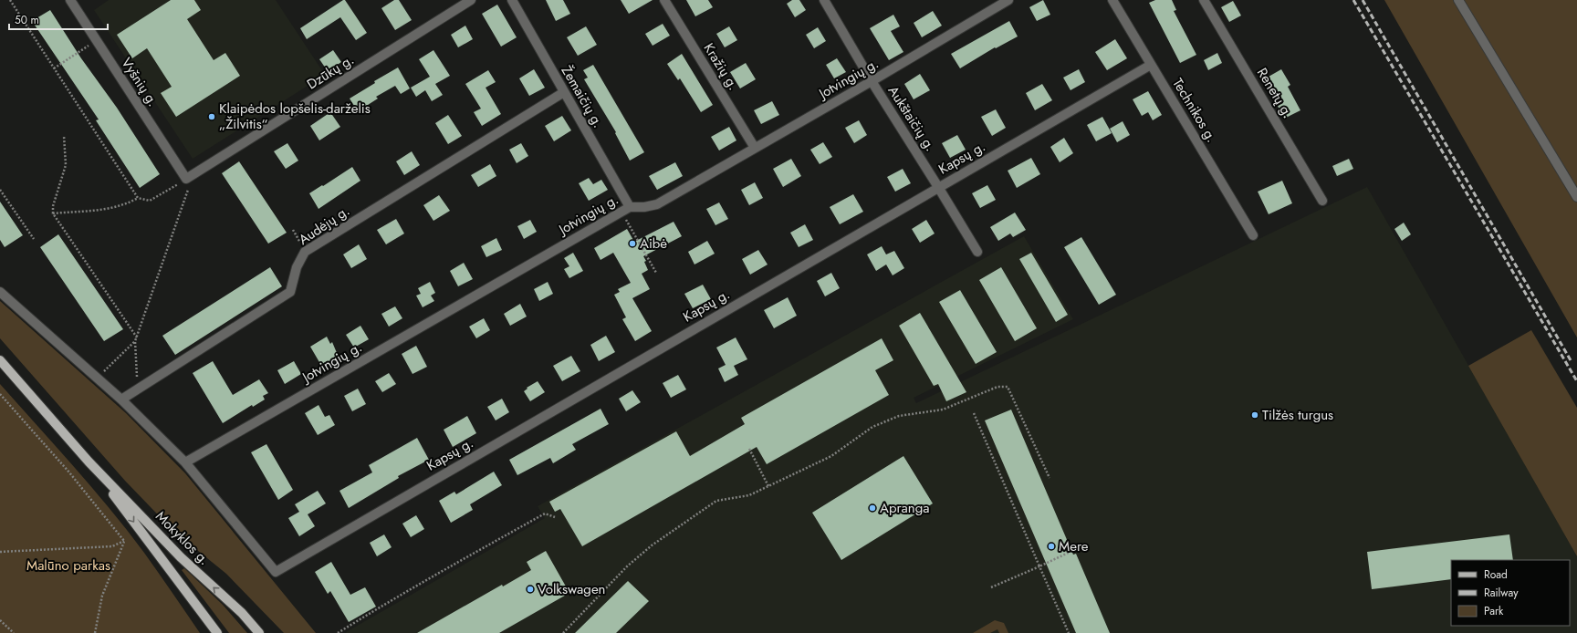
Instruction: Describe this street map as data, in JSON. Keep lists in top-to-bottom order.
{
  "streets": {
    "main road": ["Mokyklos g."],
    "street": [
      "Kražių g.",
      "Dzūkų g.",
      "Jotvingių g.",
      "Vyšnių g.",
      "Renetų g.",
      "Žemaičių g.",
      "Technikos g.",
      "Aukštaičių g.",
      "Kapsų g.",
      "Audėjų g."
    ]
  },
  "crossings": [
    ["Kražių g.", "Jotvingių g."],
    ["Dzūkų g.", "Vyšnių g."],
    ["Jotvingių g.", "Žemaičių g."],
    ["Jotvingių g.", "Aukštaičių g."],
    ["Jotvingių g.", "Kapsų g."],
    ["Žemaičių g.", "Audėjų g."],
    ["Technikos g.", "Kapsų g."],
    ["Aukštaičių g.", "Kapsų g."]
  ],
  "parks": ["Malūno parkas"],
  "places": [
    "Klaipėdos lopšelis-darželis „Žilvitis“",
    "Aibė",
    "Tilžės turgus",
    "Apranga",
    "Mere",
    "Volkswagen"
  ],
  "legend": ["Road", "Railway", "Park"],
  "scale_bar": "50 m"
}
